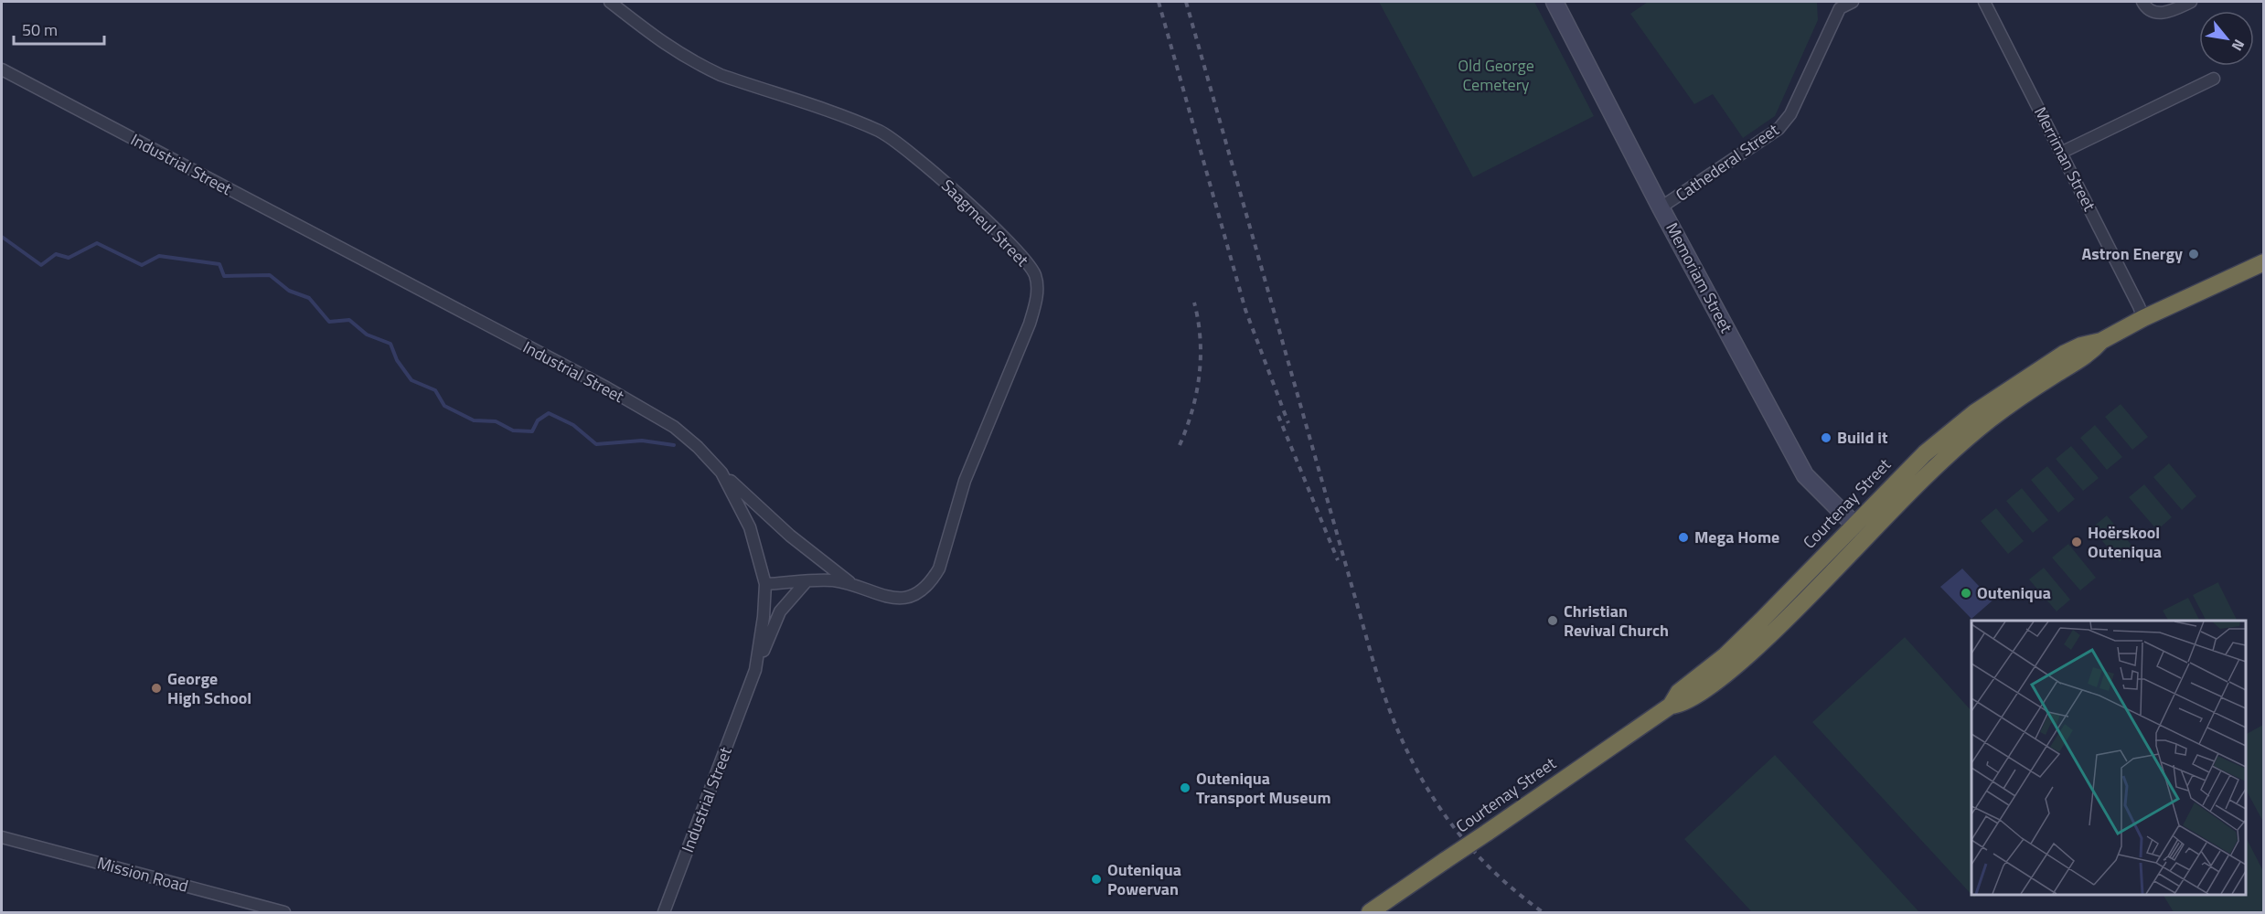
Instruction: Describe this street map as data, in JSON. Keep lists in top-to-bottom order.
{
  "streets": {
    "highway": ["Courtenay Street"],
    "street": [
      "Merriman Street",
      "Cathederal Street",
      "Industrial Street",
      "Saagmeul Street",
      "Memoriam Street",
      "Mission Road"
    ]
  },
  "crossings": [
    ["Merriman Street", "Courtenay Street"],
    ["Cathederal Street", "Memoriam Street"],
    ["Industrial Street", "Saagmeul Street"],
    ["Memoriam Street", "Courtenay Street"]
  ],
  "parks": ["Old George Cemetery"],
  "places": [
    "Astron Energy",
    "Build it",
    "Mega Home",
    "Hoërskool Outeniqua",
    "Outeniqua",
    "Christian Revival Church",
    "George High School",
    "Outeniqua Transport Museum",
    "Outeniqua Powervan"
  ],
  "scale_bar": "50 m",
  "north": "bottom right"
}
